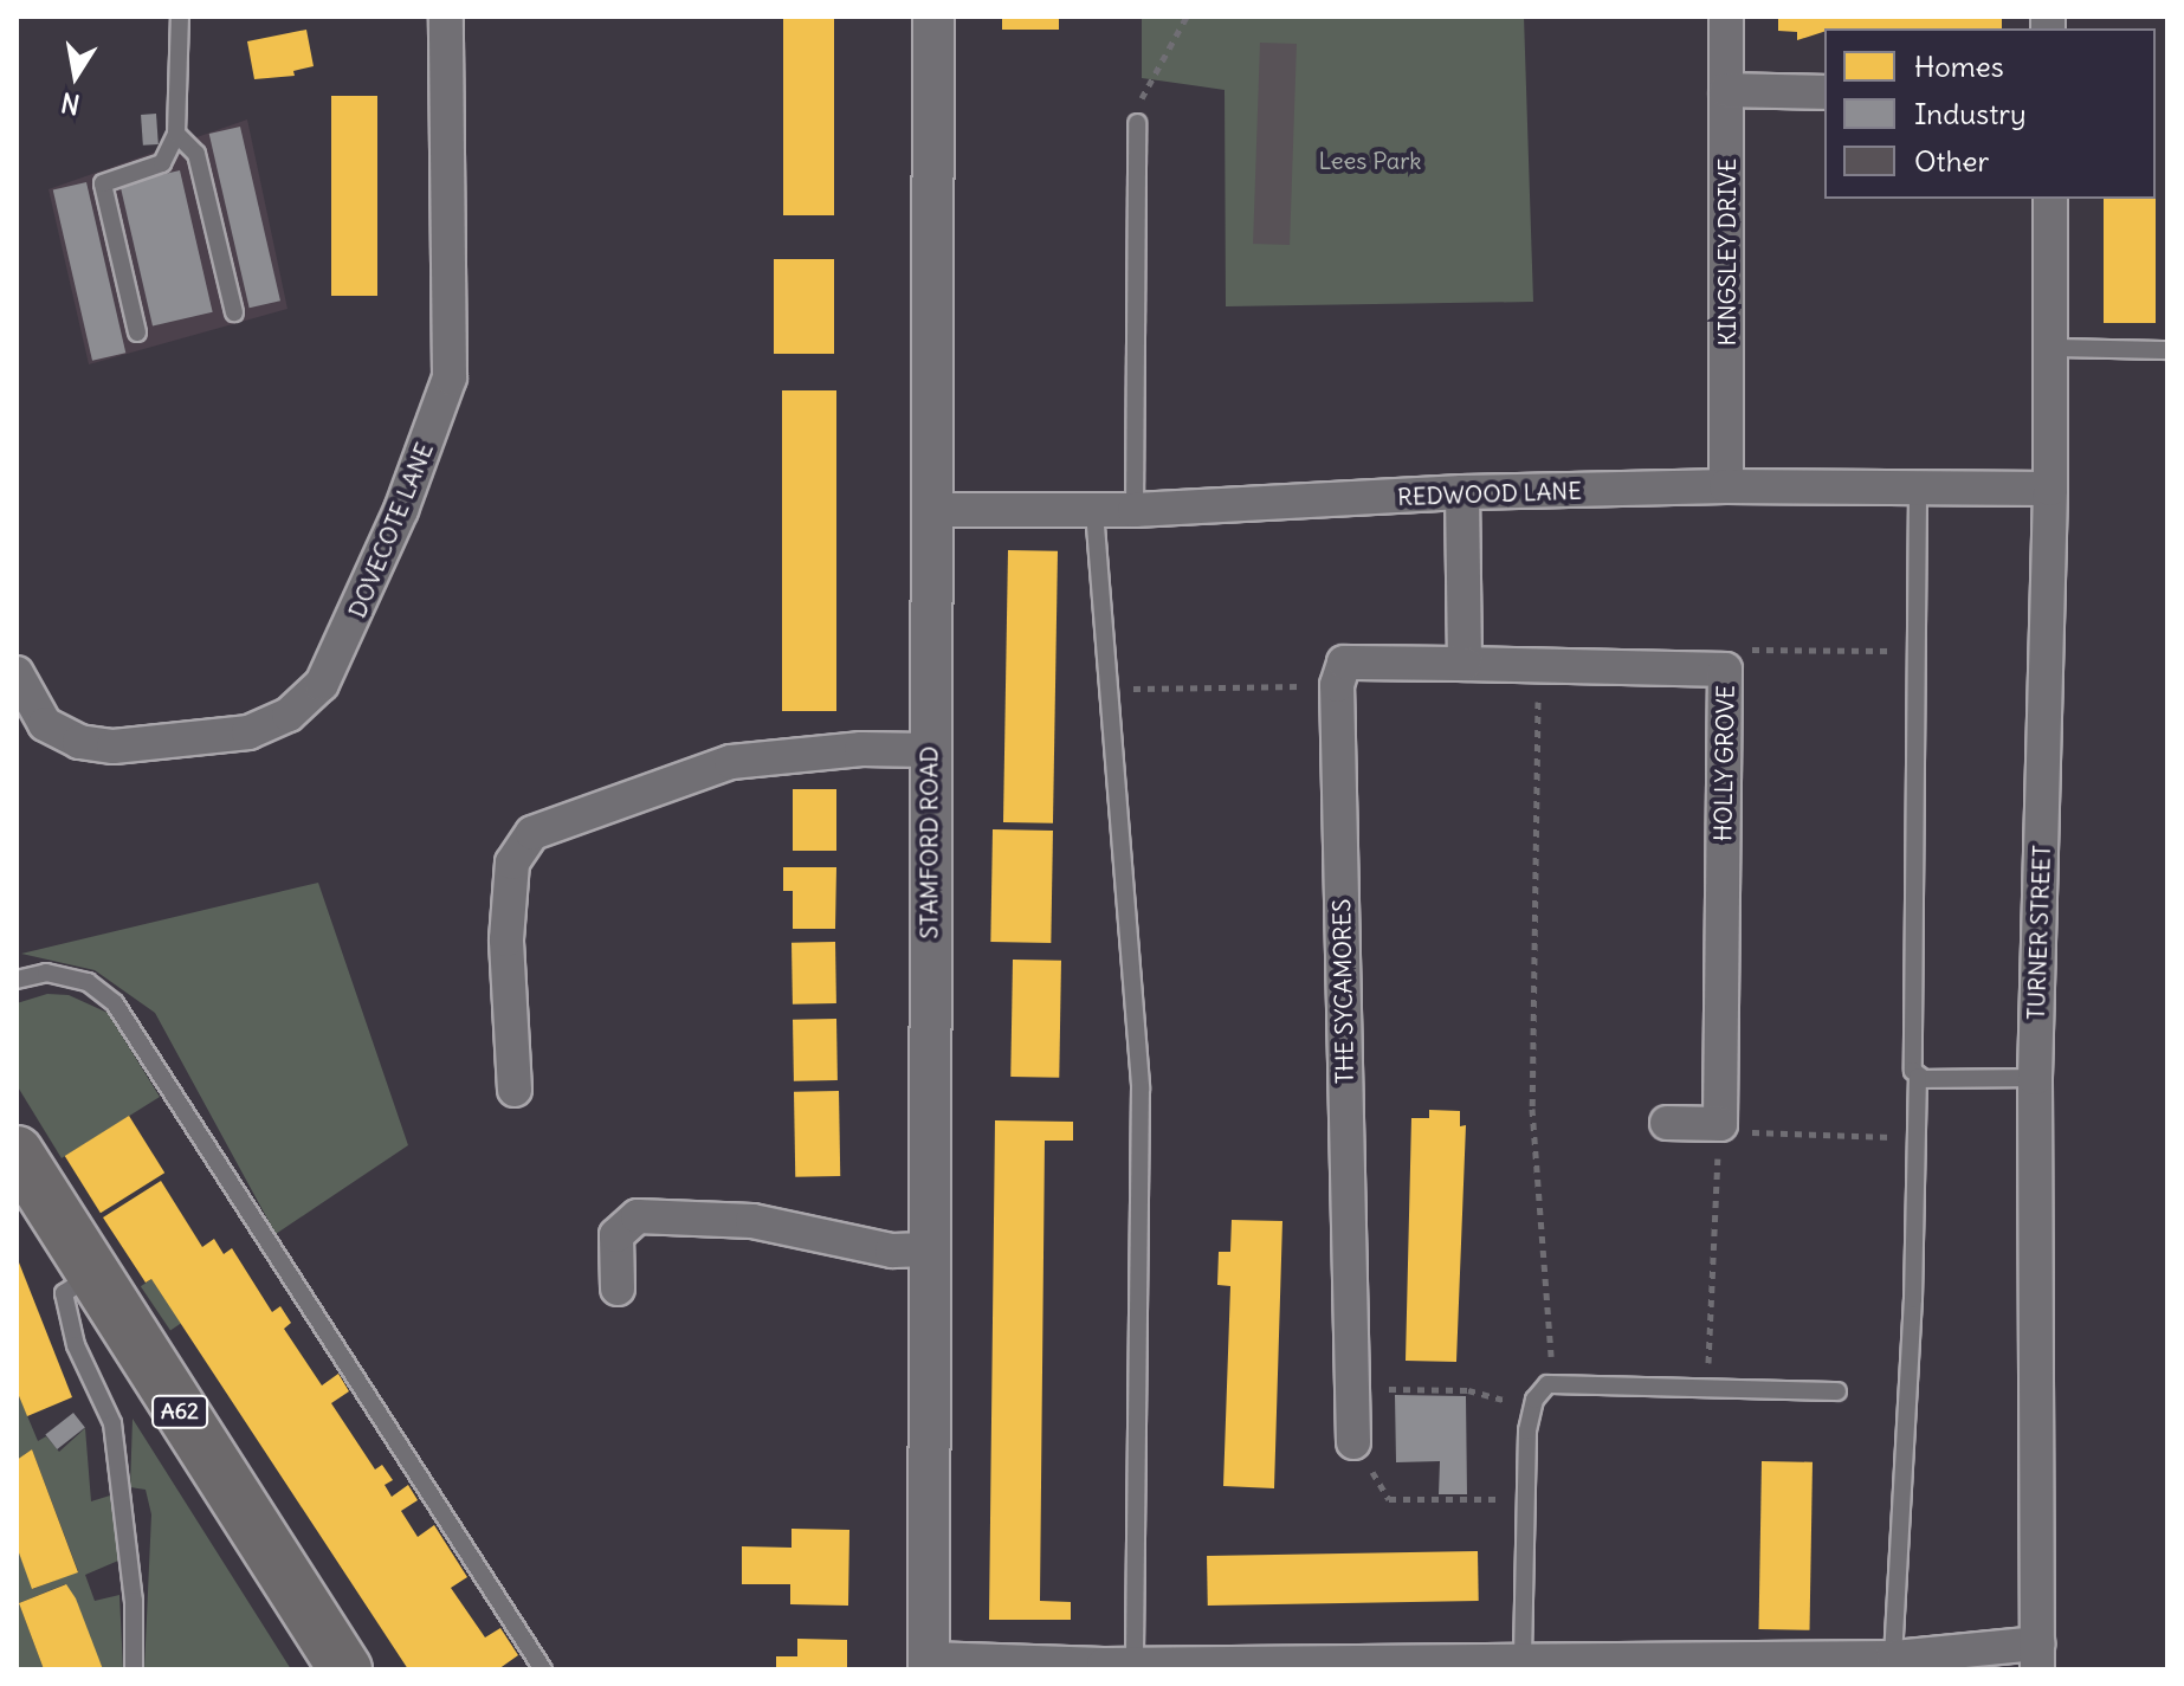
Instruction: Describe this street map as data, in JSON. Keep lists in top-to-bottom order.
{
  "streets": {
    "main road": ["A62"],
    "street": [
      "KINGSLEY DRIVE",
      "REDWOOD LANE",
      "DOVECOTE LANE",
      "HOLLY GROVE",
      "STAMFORD ROAD",
      "TURNER STREET",
      "THE SYCAMORES"
    ]
  },
  "crossings": [
    ["KINGSLEY DRIVE", "REDWOOD LANE"],
    ["REDWOOD LANE", "STAMFORD ROAD"],
    ["REDWOOD LANE", "TURNER STREET"]
  ],
  "parks": ["Lees Park"],
  "legend": ["Homes", "Industry", "Other"],
  "north": "bottom"
}
